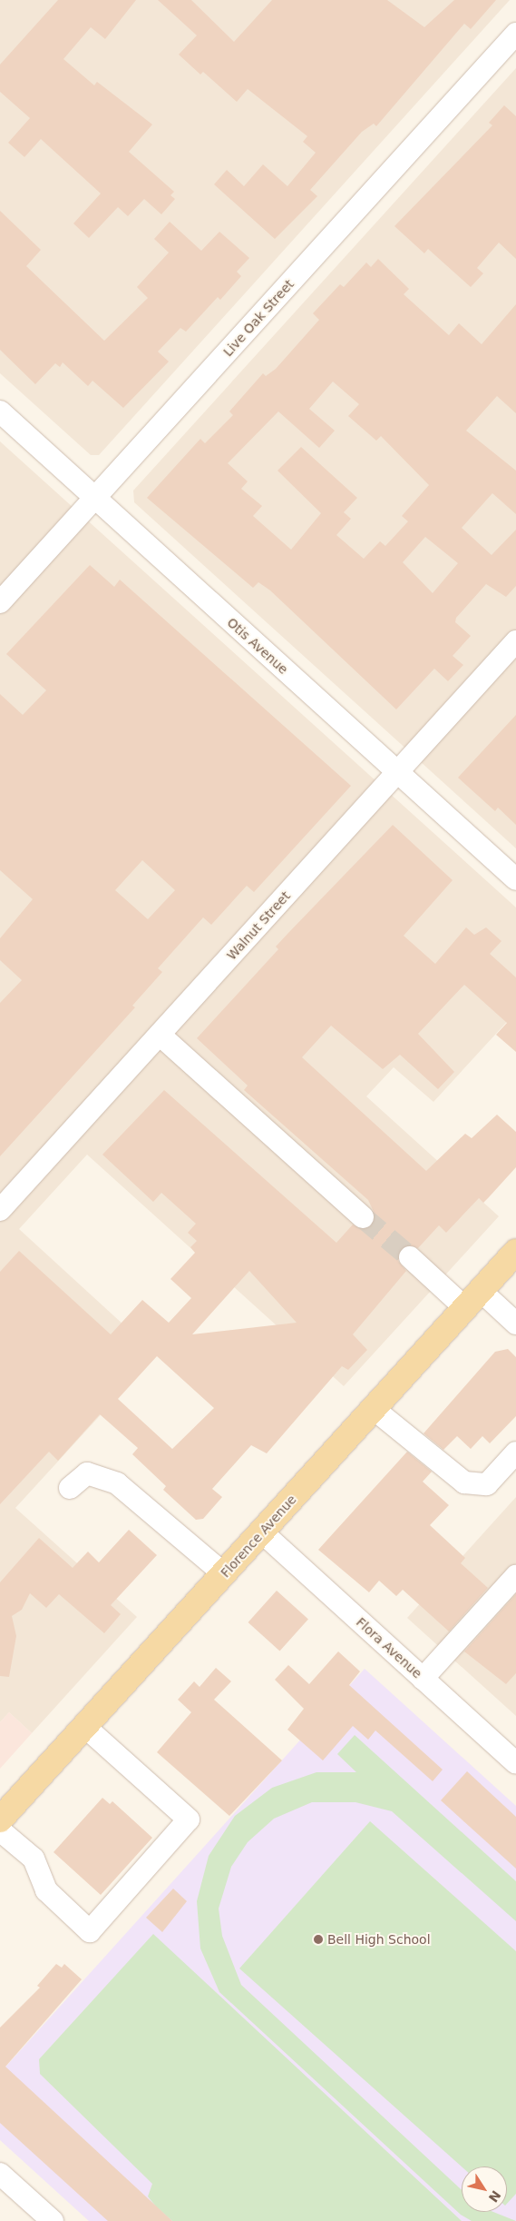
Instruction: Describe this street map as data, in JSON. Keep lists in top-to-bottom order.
{
  "streets": {
    "main road": ["Florence Avenue"],
    "street": [
      "Live Oak Street",
      "Otis Avenue",
      "Walnut Street",
      "Flora Avenue"
    ]
  },
  "crossings": [
    ["Live Oak Street", "Otis Avenue"],
    ["Otis Avenue", "Walnut Street"],
    ["Florence Avenue", "Flora Avenue"]
  ],
  "places": ["Bell High School"],
  "north": "bottom right"
}
